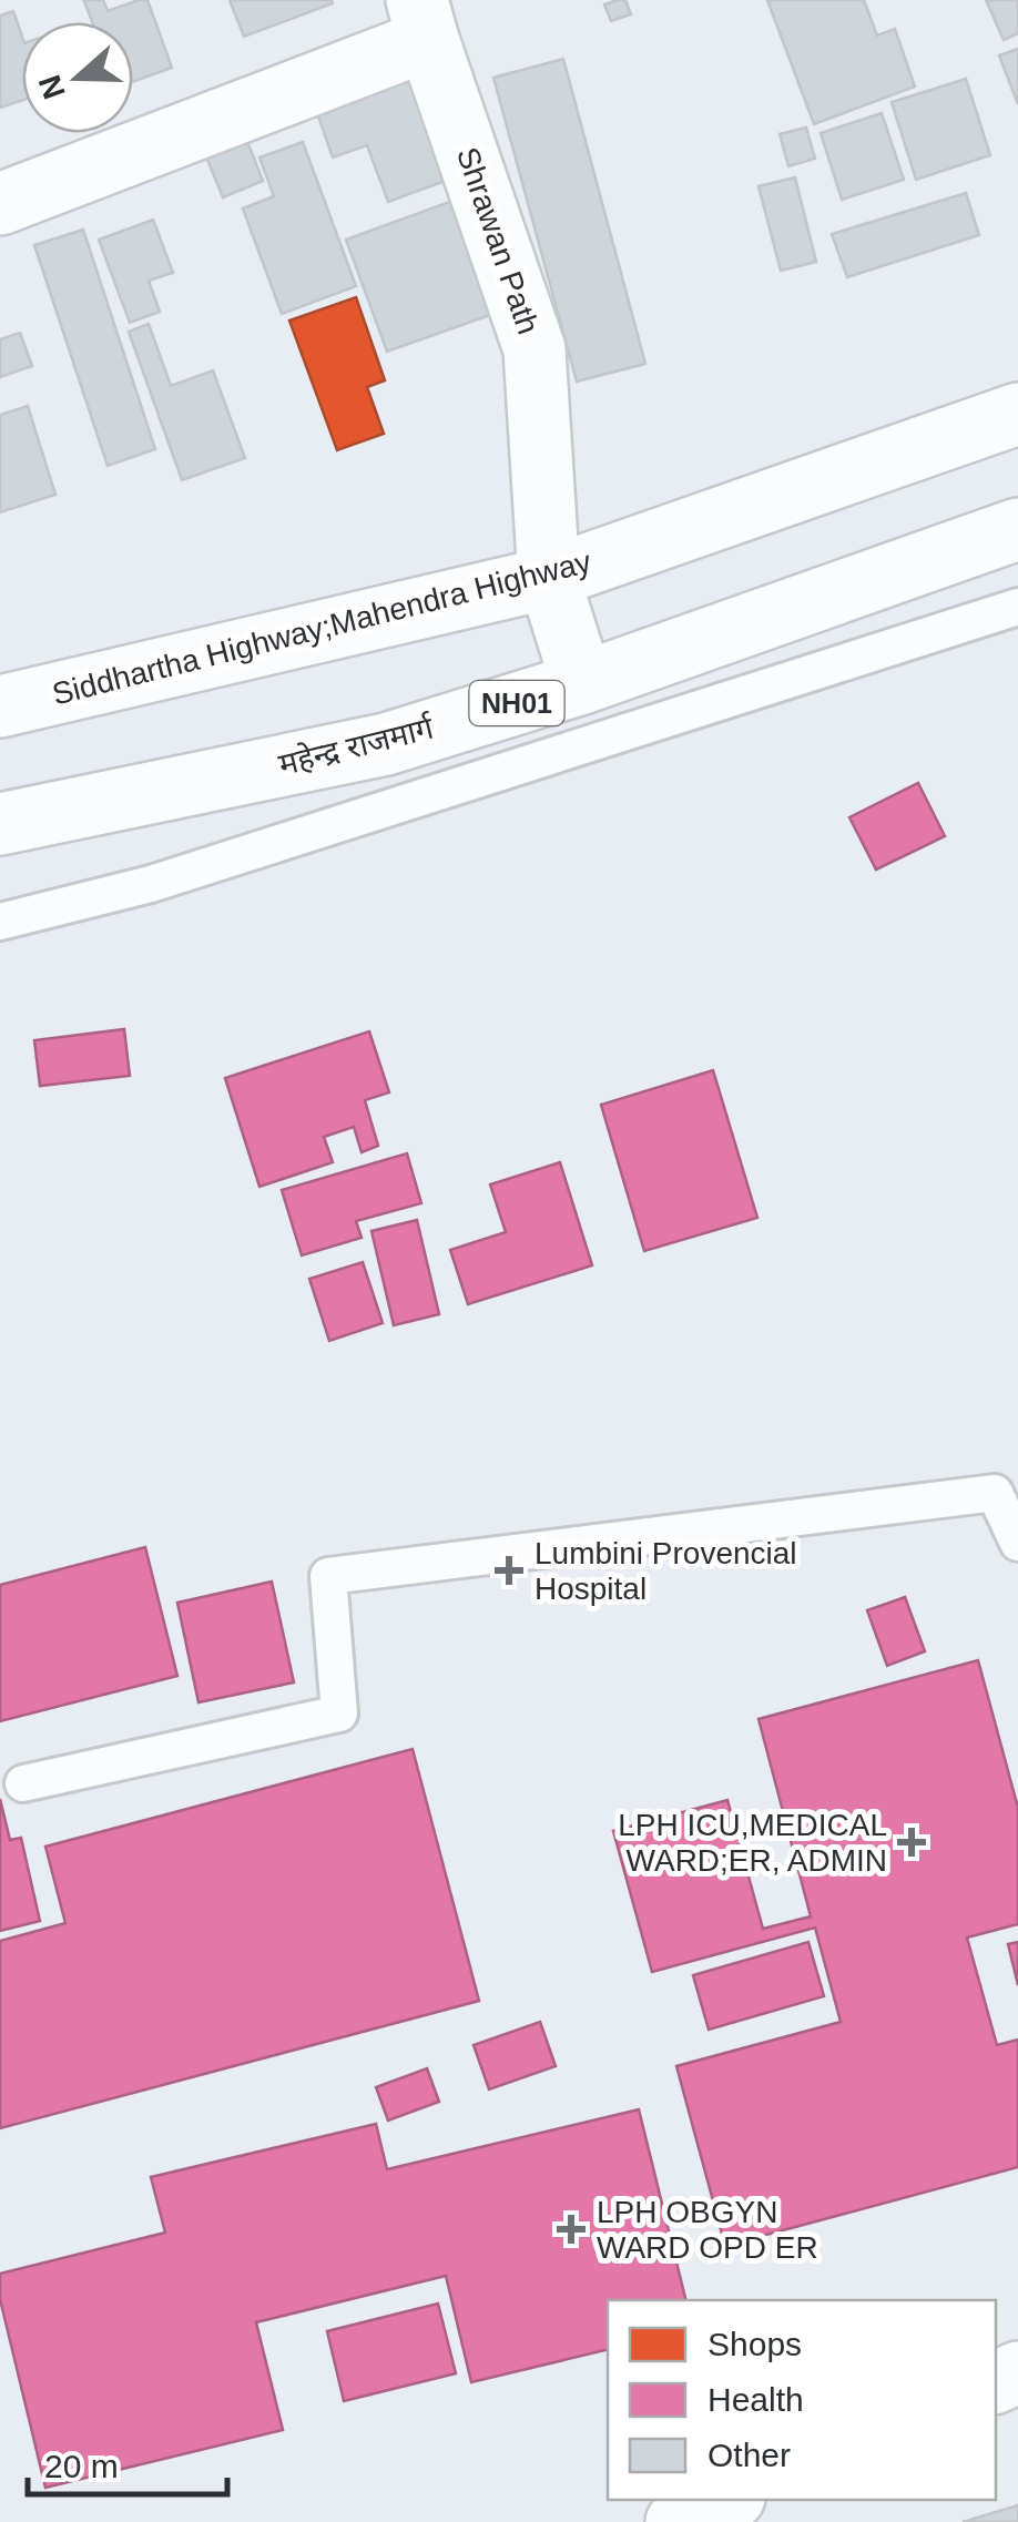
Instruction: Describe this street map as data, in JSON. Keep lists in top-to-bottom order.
{
  "streets": {
    "main road": [
      "Shrawan Path",
      "Siddhartha Highway;Mahendra Highway",
      "NH01",
      "महेन्द्र राजमार्ग"
    ]
  },
  "crossings": [
    ["Shrawan Path", "Siddhartha Highway;Mahendra Highway"],
    ["Shrawan Path", "महेन्द्र राजमार्ग"]
  ],
  "places": {
    "health": ["Lumbini Provencial Hospital", "LPH ICU,MEDICAL WARD;ER, ADMIN", "LPH OBGYN WARD OPD ER"]
  },
  "legend": ["Shops", "Health", "Other"],
  "scale_bar": "20 m",
  "north": "left"
}
